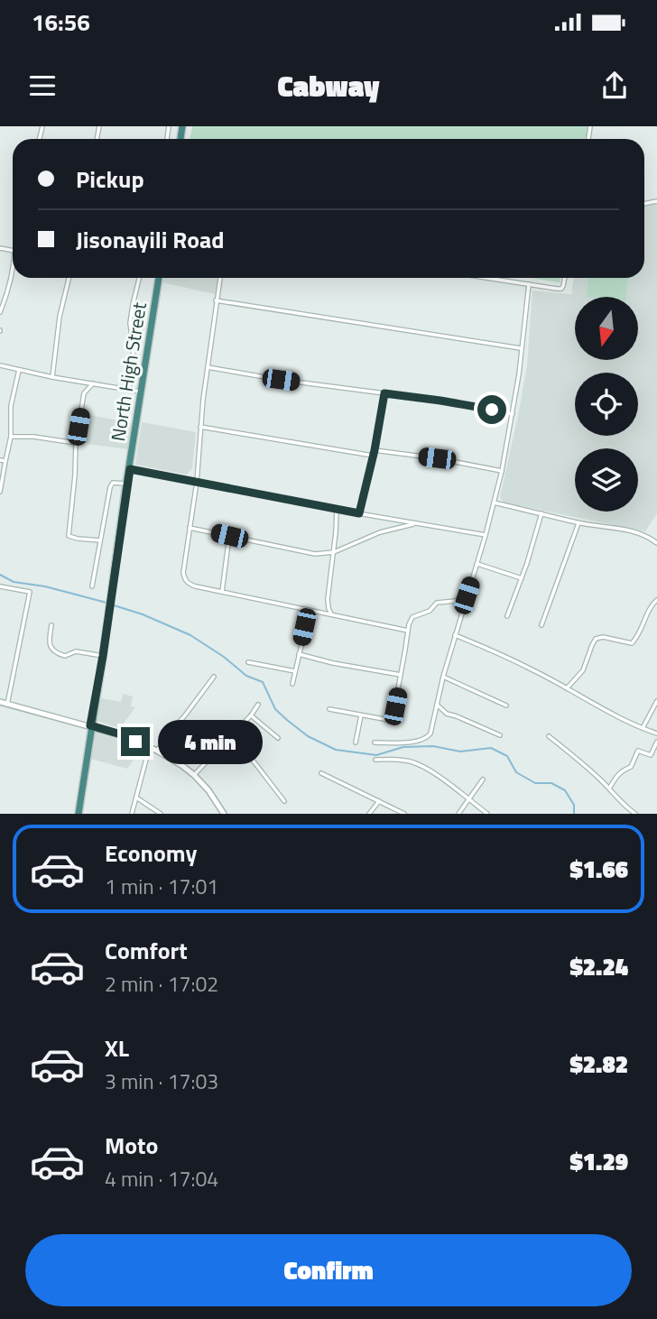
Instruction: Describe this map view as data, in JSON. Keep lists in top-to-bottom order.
{
  "streets": {
    "highway": ["North High Street"]
  },
  "north": "bottom",
  "page": {
    "status": "16:56",
    "header": "Cabway",
    "banner": ["Pickup", "Jisonayili Road"],
    "bubble": "4 min",
    "list": [
      {
        "name": "Economy",
        "note": "1 min · 17:01",
        "value": "$1.66"
      },
      {
        "name": "Comfort",
        "note": "2 min · 17:02",
        "value": "$2.24"
      },
      {
        "name": "XL",
        "note": "3 min · 17:03",
        "value": "$2.82"
      },
      {
        "name": "Moto",
        "note": "4 min · 17:04",
        "value": "$1.29"
      }
    ],
    "buttons": "Confirm"
  }
}
